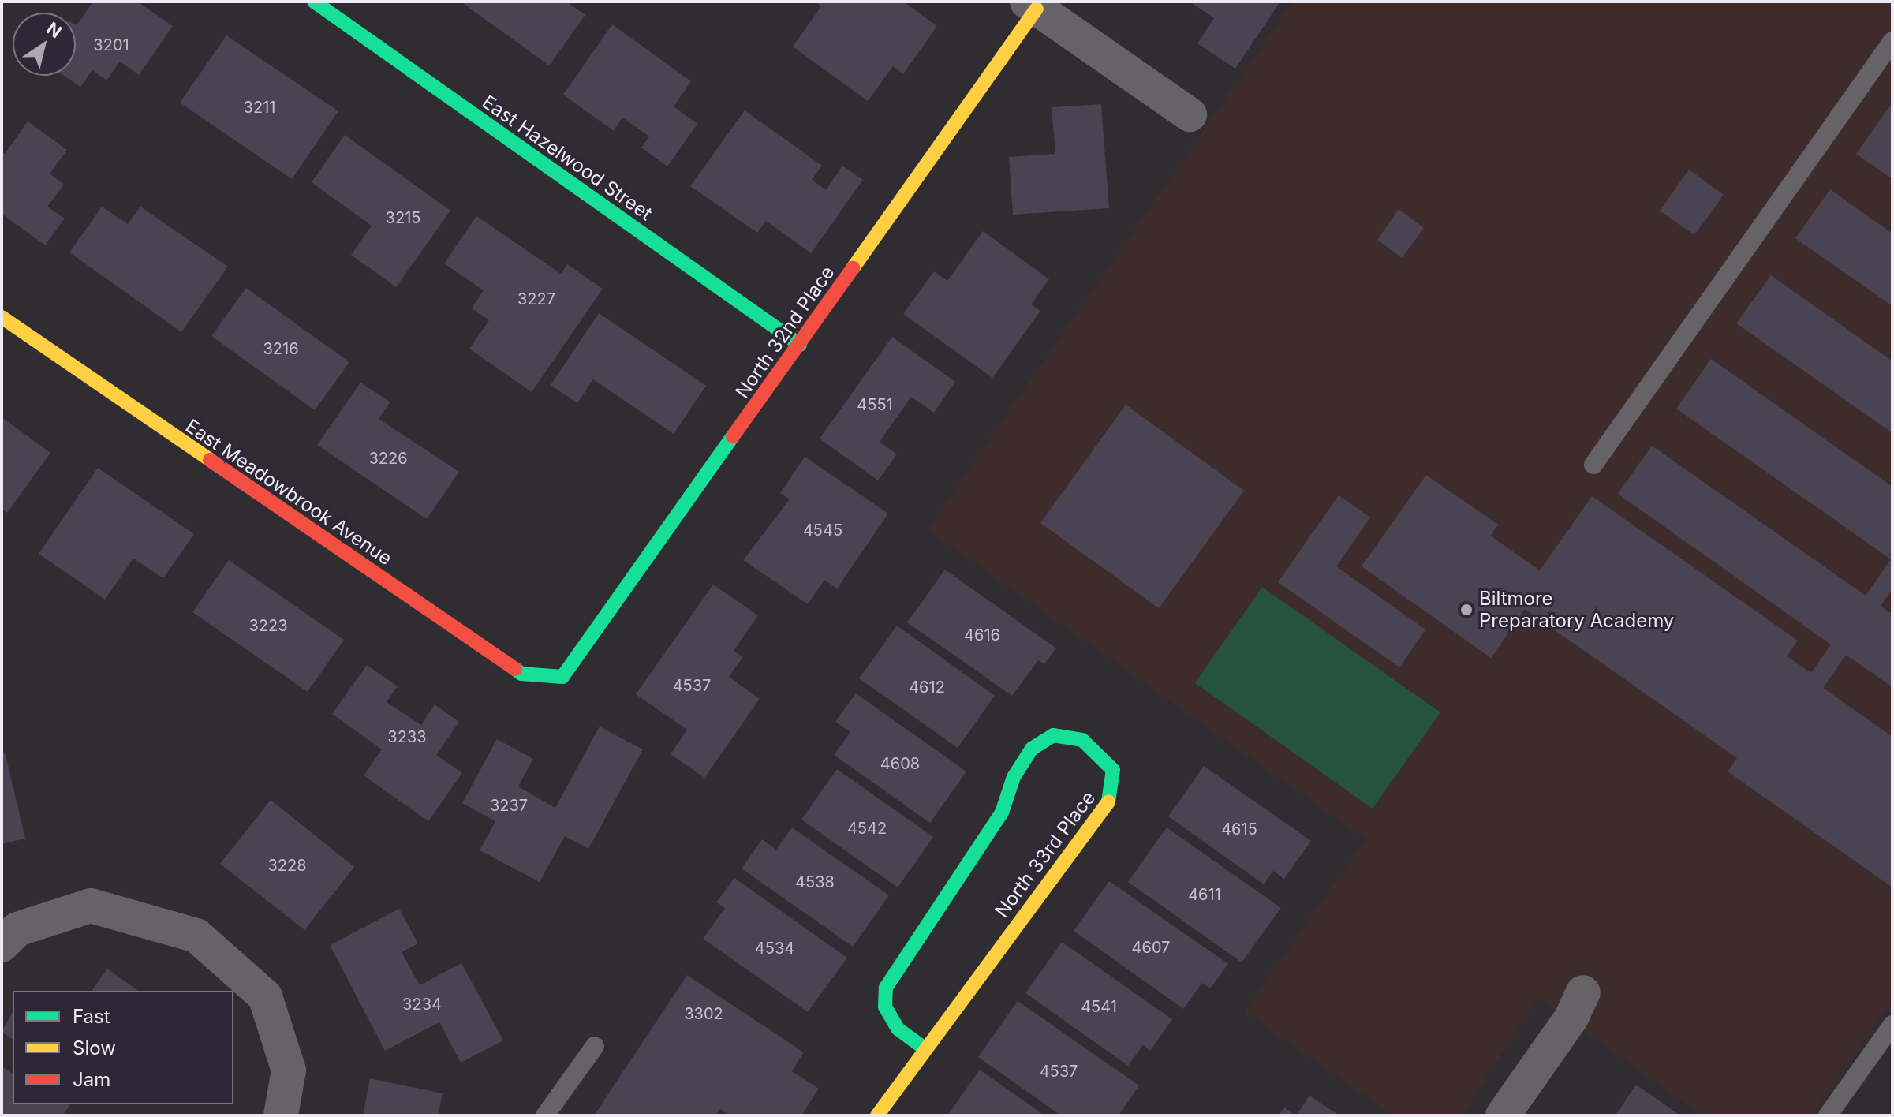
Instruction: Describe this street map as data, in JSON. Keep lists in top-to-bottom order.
{
  "streets": {
    "street": [
      "East Hazelwood Street",
      "North 32nd Place",
      "East Meadowbrook Avenue",
      "North 33rd Place"
    ]
  },
  "crossings": [
    ["East Hazelwood Street", "North 32nd Place"],
    ["North 32nd Place", "East Meadowbrook Avenue"]
  ],
  "places": ["Biltmore Preparatory Academy"],
  "house_numbers": [
    "3201",
    "3211",
    "3215",
    "3227",
    "3216",
    "4551",
    "3226",
    "4545",
    "3223",
    "4616",
    "4537",
    "4612",
    "3233",
    "4608",
    "3237",
    "4542",
    "4615",
    "3228",
    "4538",
    "4611",
    "4607",
    "4534",
    "3234",
    "4541",
    "3302",
    "4537"
  ],
  "legend": ["Fast", "Slow", "Jam"],
  "north": "top right"
}
